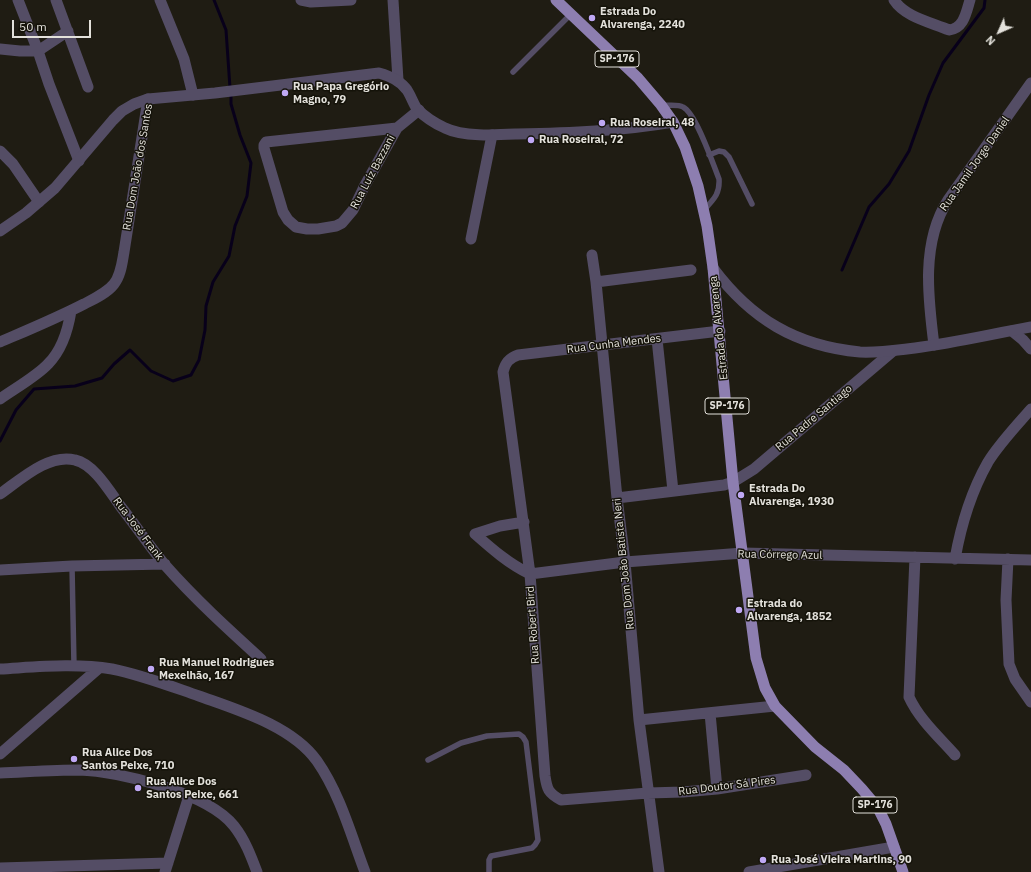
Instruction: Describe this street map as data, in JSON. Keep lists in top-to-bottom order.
{
  "streets": {
    "main road": ["SP-176", "Estrada do Alvarenga"],
    "street": [
      "Rua Jamil Jorge Daniel",
      "Rua Dom João dos Santos",
      "Rua Luíz Bazzani",
      "Rua Cunha Mendes",
      "Rua Padre Santiago",
      "Rua José Frank",
      "Rua Córrego Azul",
      "Rua Dom João Batista Neri",
      "Rua Robert Bird",
      "Rua Doutor Sá Pires"
    ]
  },
  "crossings": [
    ["Estrada do Alvarenga", "Rua Cunha Mendes"],
    ["Estrada do Alvarenga", "Rua Padre Santiago"],
    ["Estrada do Alvarenga", "Rua Córrego Azul"],
    ["Rua Cunha Mendes", "Rua Dom João Batista Neri"],
    ["Rua Cunha Mendes", "Rua Robert Bird"],
    ["Rua Padre Santiago", "Rua Dom João Batista Neri"],
    ["Rua Córrego Azul", "Rua Dom João Batista Neri"],
    ["Rua Córrego Azul", "Rua Robert Bird"],
    ["Rua Dom João Batista Neri", "Rua Robert Bird"],
    ["Rua Dom João Batista Neri", "Rua Doutor Sá Pires"],
    ["Rua Robert Bird", "Rua Doutor Sá Pires"]
  ],
  "places": [
    "Estrada Do Alvarenga, 2240",
    "Rua Papa Gregório Magno, 79",
    "Rua Roseiral, 48",
    "Rua Roseiral, 72",
    "Estrada Do Alvarenga, 1930",
    "Estrada do Alvarenga, 1852",
    "Rua Manuel Rodrigues Mexelhão, 167",
    "Rua Alice Dos Santos Peixe, 710",
    "Rua Alice Dos Santos Peixe, 661",
    "Rua José Vieira Martins, 90"
  ],
  "scale_bar": "50 m",
  "north": "bottom left"
}
